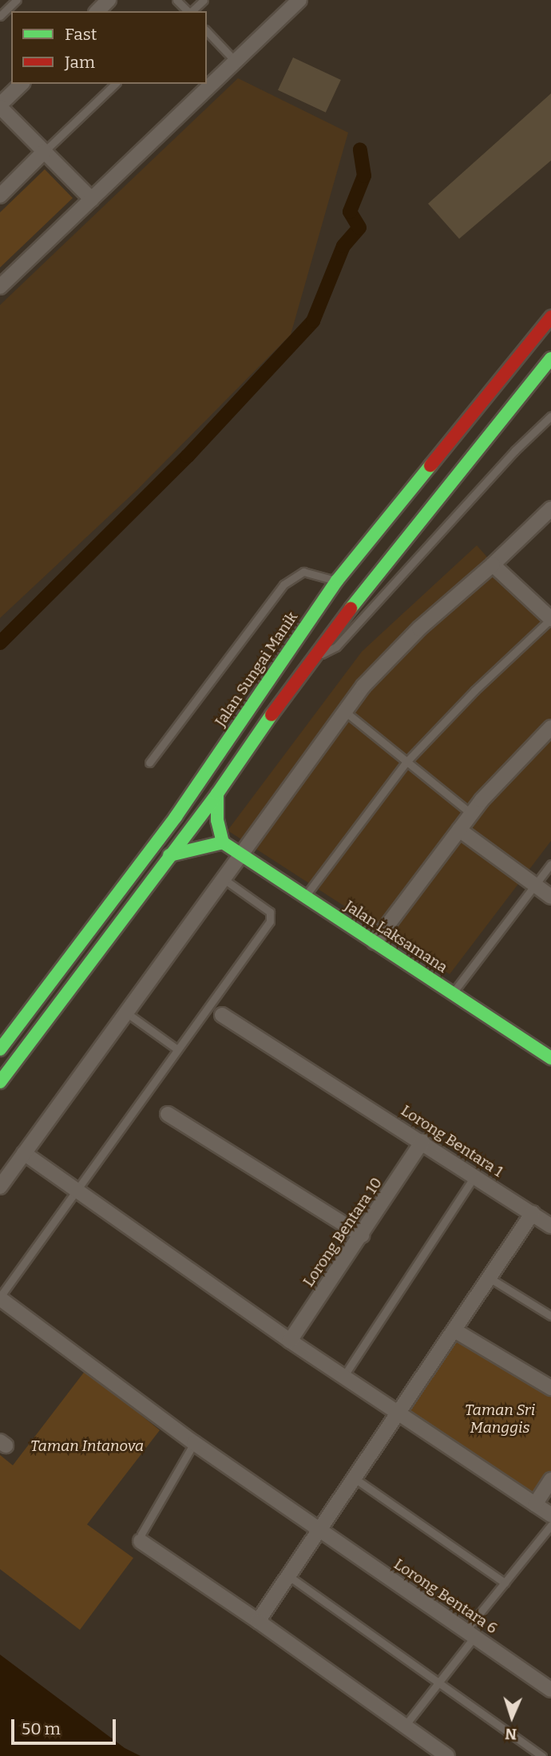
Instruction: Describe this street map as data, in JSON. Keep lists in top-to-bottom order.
{
  "streets": {
    "main road": ["Jalan Sungai Manik", "Jalan Laksamana"],
    "street": ["Lorong Bentara 1", "Lorong Bentara 10", "Lorong Bentara 6"]
  },
  "crossings": [
    ["Lorong Bentara 1", "Lorong Bentara 10"]
  ],
  "parks": ["Taman Sri Manggis", "Taman Intanova"],
  "legend": ["Fast", "Jam"],
  "scale_bar": "50 m",
  "north": "bottom"
}
